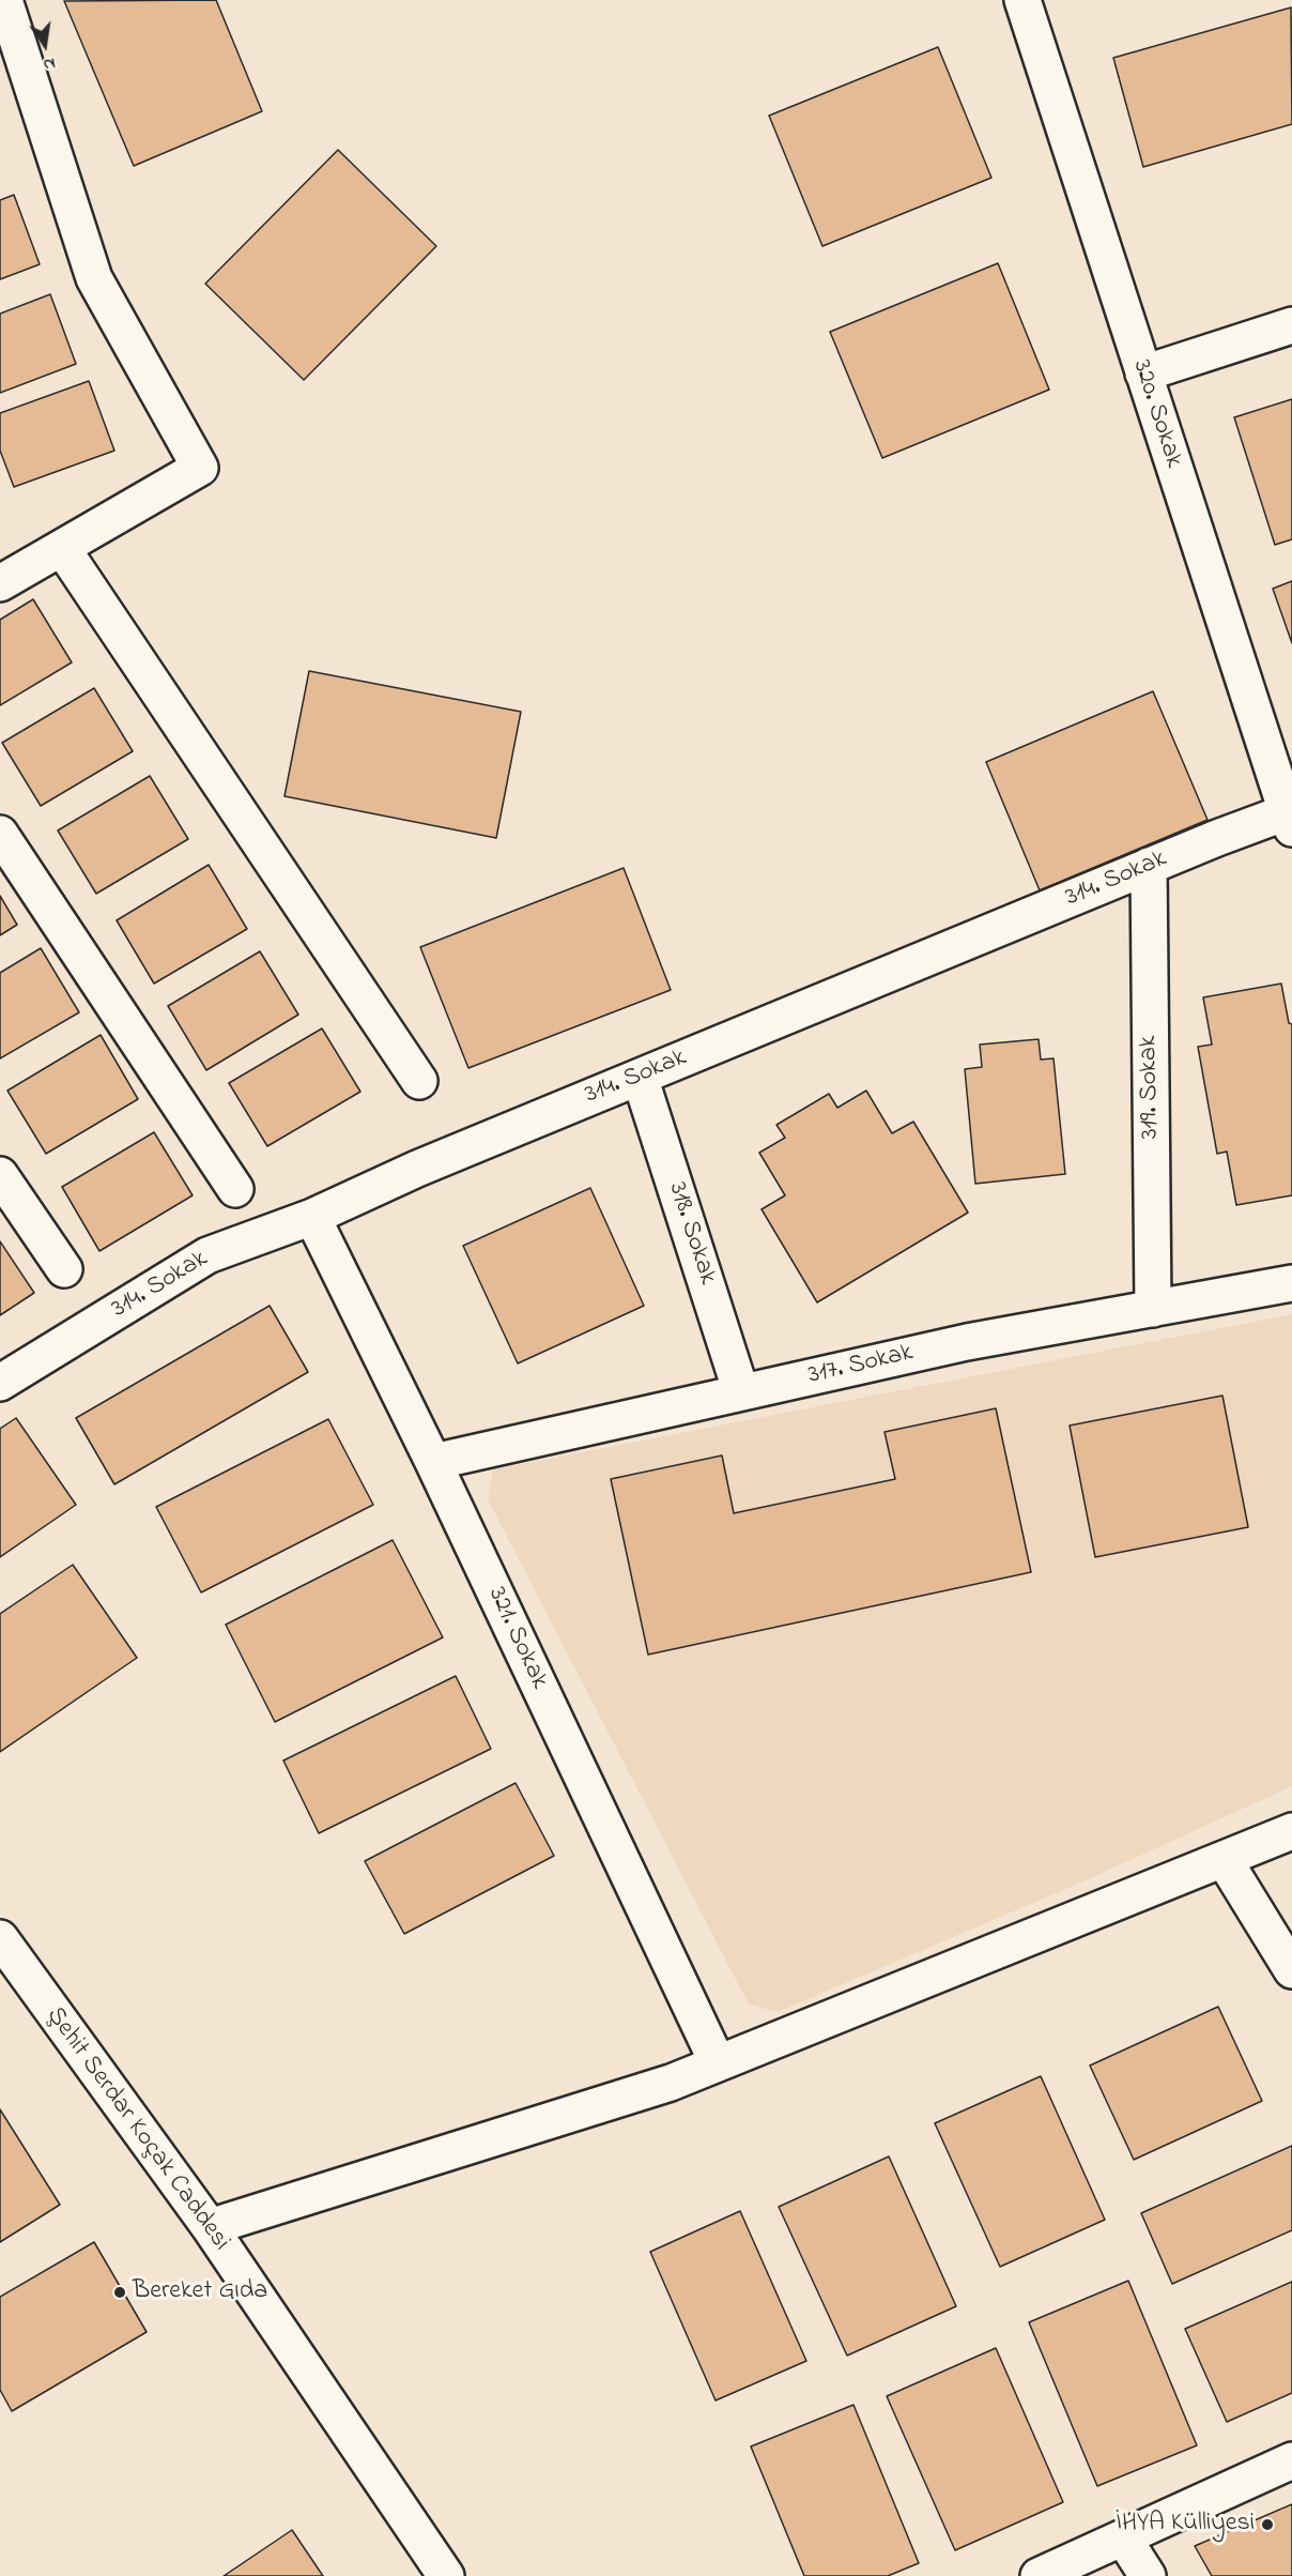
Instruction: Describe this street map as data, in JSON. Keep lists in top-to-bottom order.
{
  "streets": {
    "street": [
      "320. Sokak",
      "314. Sokak",
      "319. Sokak",
      "318. Sokak",
      "317. Sokak",
      "321. Sokak",
      "Şehit Serdar Koçak Caddesi"
    ]
  },
  "crossings": [
    ["320. Sokak", "314. Sokak"],
    ["314. Sokak", "319. Sokak"],
    ["314. Sokak", "318. Sokak"],
    ["314. Sokak", "321. Sokak"],
    ["319. Sokak", "317. Sokak"],
    ["318. Sokak", "317. Sokak"],
    ["317. Sokak", "321. Sokak"]
  ],
  "places": ["Bereket Gıda", "İHYA Külliyesi"],
  "north": "bottom"
}
